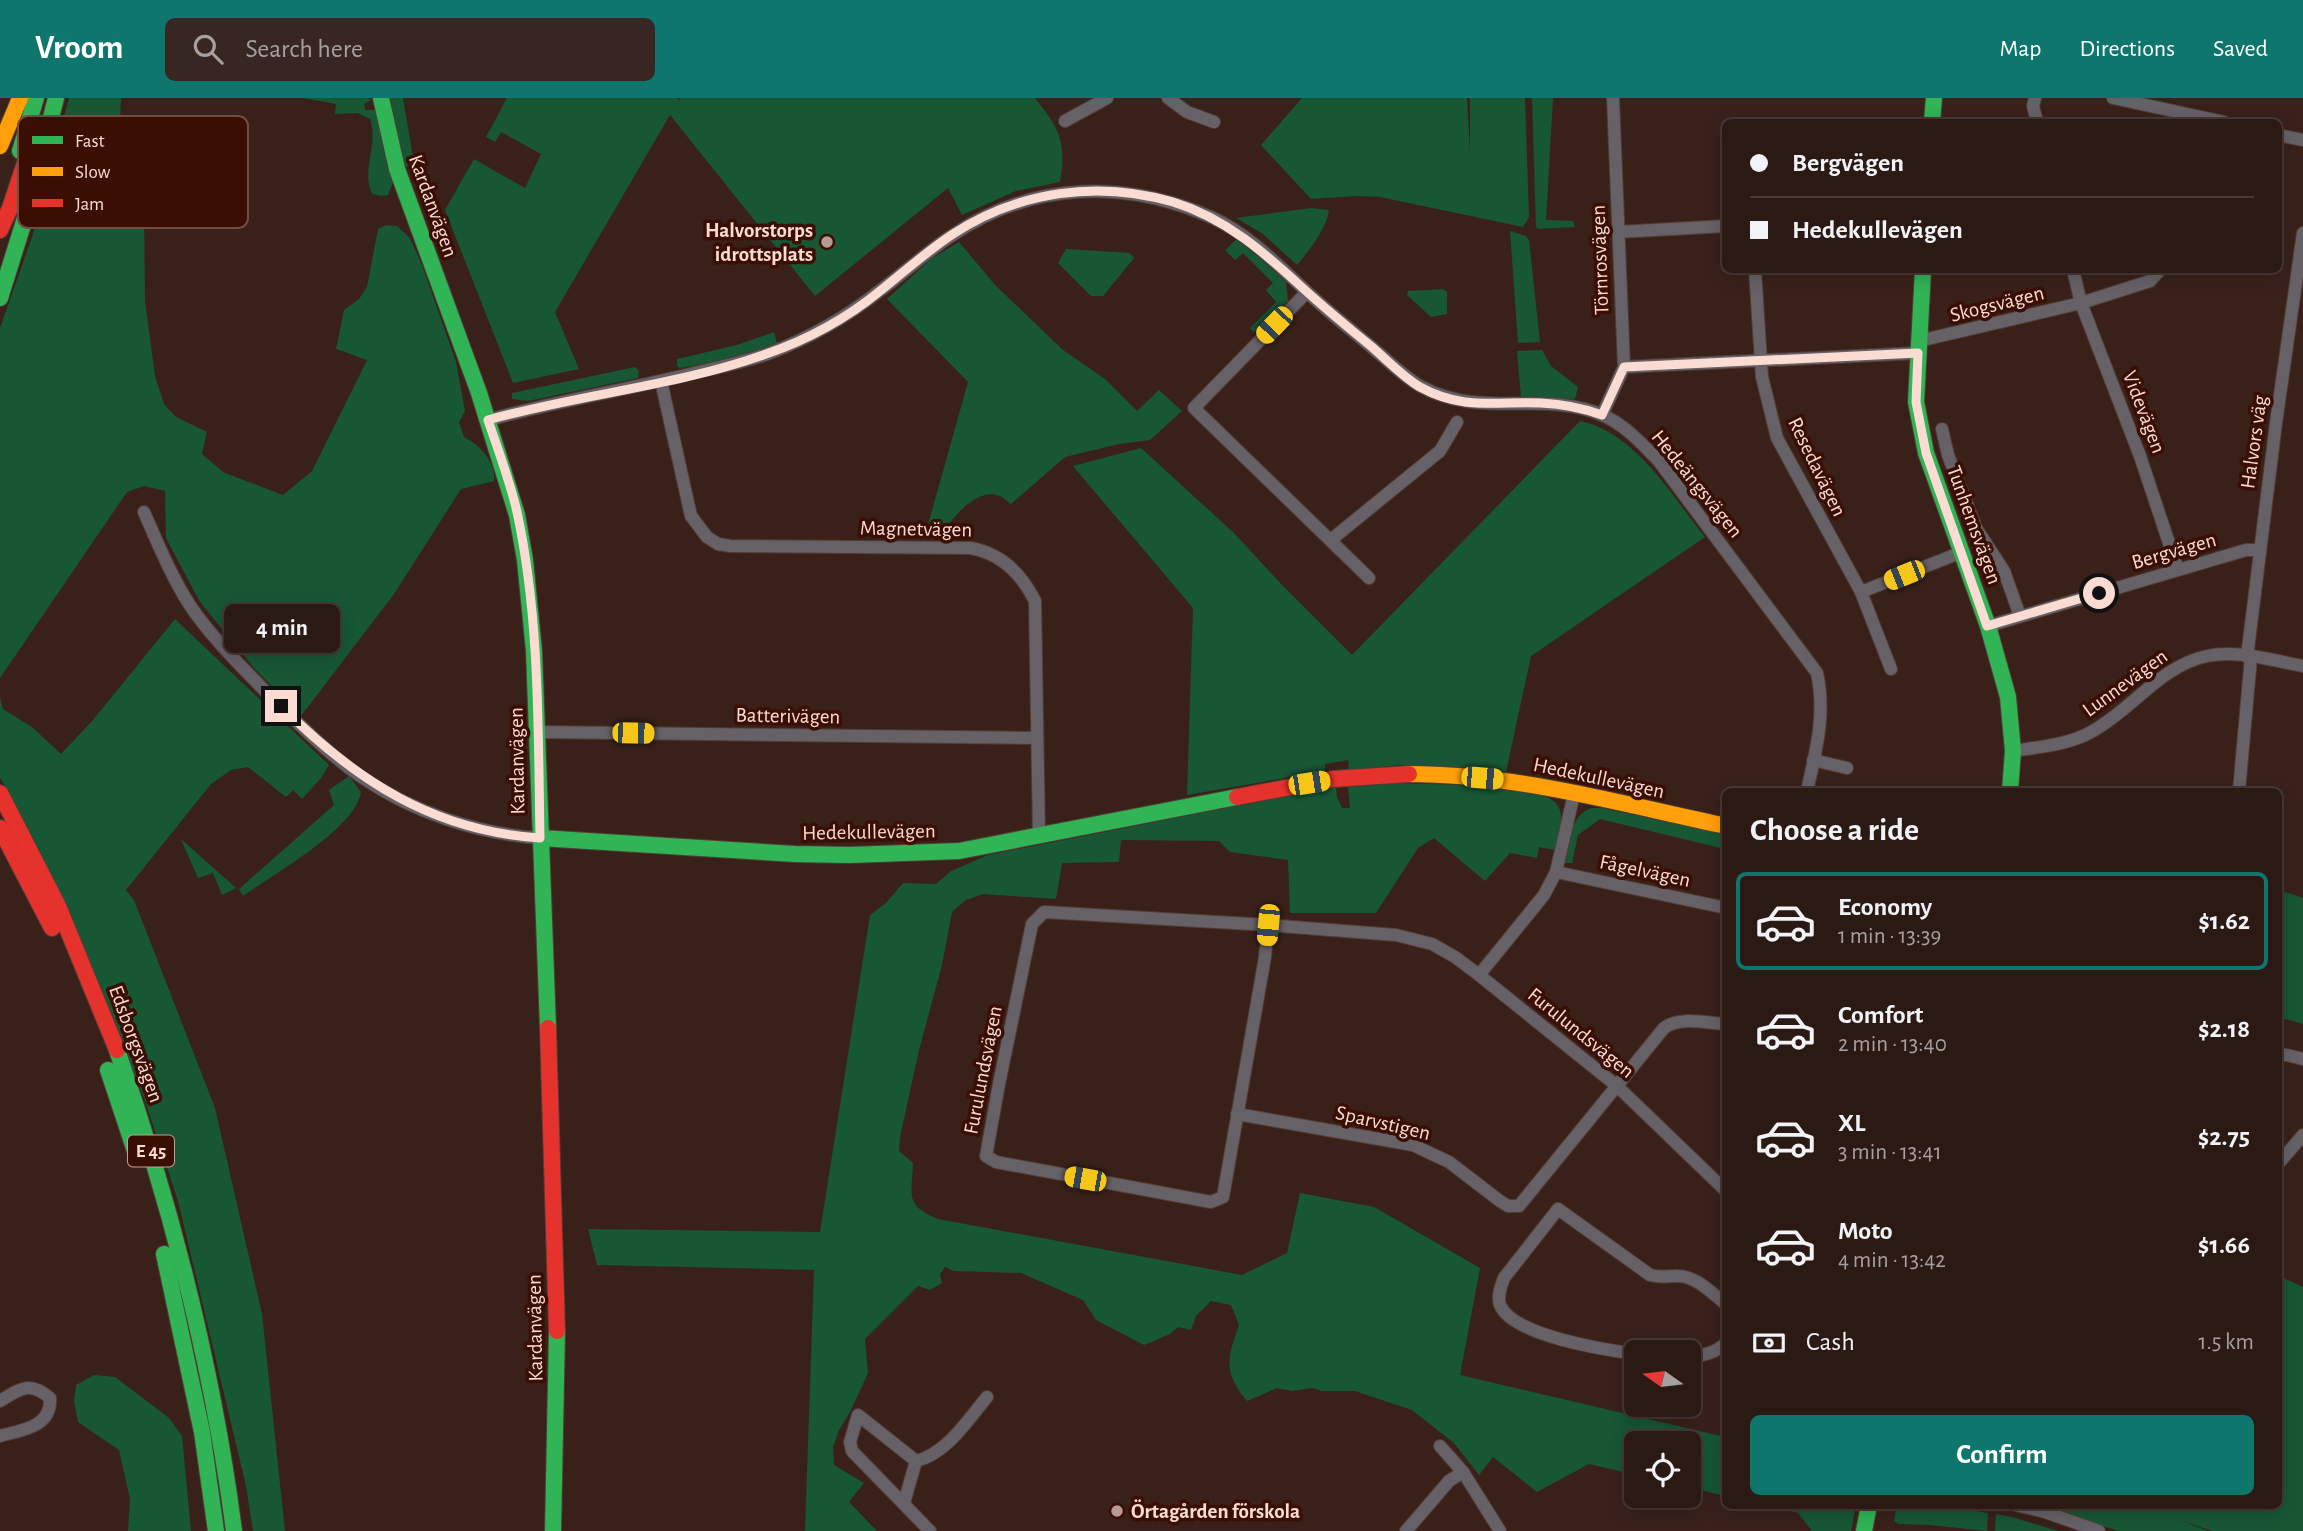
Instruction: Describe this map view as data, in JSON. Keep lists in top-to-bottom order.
{
  "streets": {
    "main road": [
      "Kardanvägen",
      "Tunhemsvägen",
      "Hedekullevägen",
      "Edsborgsvägen",
      "E 45"
    ],
    "street": [
      "Törnrosvägen",
      "Skogsvägen",
      "Videvägen",
      "Halvors väg",
      "Resedavägen",
      "Hedeängsvägen",
      "Magnetvägen",
      "Bergvägen",
      "Lunnevägen",
      "Batterivägen",
      "Fågelvägen",
      "Furulundsvägen",
      "Sparvstigen"
    ]
  },
  "crossings": [
    ["Kardanvägen", "Hedeängsvägen"],
    ["Kardanvägen", "Batterivägen"],
    ["Kardanvägen", "Hedekullevägen"],
    ["Törnrosvägen", "Skogsvägen"],
    ["Törnrosvägen", "Hedeängsvägen"],
    ["Skogsvägen", "Videvägen"],
    ["Skogsvägen", "Resedavägen"],
    ["Skogsvägen", "Tunhemsvägen"],
    ["Videvägen", "Bergvägen"],
    ["Halvors väg", "Bergvägen"],
    ["Halvors väg", "Lunnevägen"],
    ["Hedeängsvägen", "Magnetvägen"],
    ["Tunhemsvägen", "Bergvägen"],
    ["Tunhemsvägen", "Lunnevägen"],
    ["Magnetvägen", "Batterivägen"],
    ["Magnetvägen", "Hedekullevägen"],
    ["Furulundsvägen", "Sparvstigen"]
  ],
  "places": ["Halvorstorps idrottsplats", "Örtagården förskola"],
  "legend": ["Fast", "Slow", "Jam"],
  "north": "left",
  "page": {
    "header": "Vroom",
    "search": "Search here",
    "nav": ["Map", "Directions", "Saved"],
    "banner": ["Bergvägen", "Hedekullevägen"],
    "bubble": "4 min",
    "heading": "Choose a ride",
    "list": [
      {
        "name": "Economy",
        "note": "1 min · 13:39",
        "value": "$1.62"
      },
      {
        "name": "Comfort",
        "note": "2 min · 13:40",
        "value": "$2.18"
      },
      {
        "name": "XL",
        "note": "3 min · 13:41",
        "value": "$2.75"
      },
      {
        "name": "Moto",
        "note": "4 min · 13:42",
        "value": "$1.66"
      }
    ],
    "pay": ["Cash", "1.5 km"],
    "buttons": "Confirm"
  }
}
